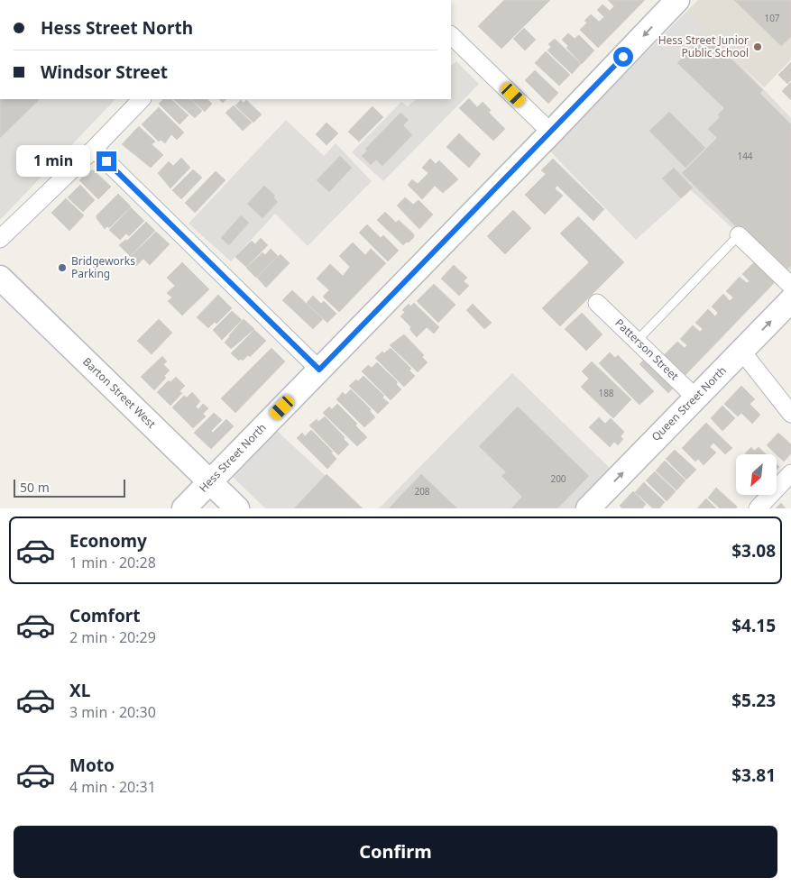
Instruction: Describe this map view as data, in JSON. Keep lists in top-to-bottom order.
{
  "streets": {
    "street": [
      "Patterson Street",
      "Barton Street West",
      "Queen Street North",
      "Hess Street North"
    ]
  },
  "crossings": [
    ["Patterson Street", "Queen Street North"],
    ["Barton Street West", "Hess Street North"]
  ],
  "one_way": ["Queen Street North"],
  "places": ["Hess Street Junior Public School", "Bridgeworks Parking"],
  "house_numbers": [
    "107",
    "144",
    "188",
    "200",
    "208"
  ],
  "scale_bar": "50 m",
  "north": "bottom left",
  "page": {
    "banner": ["Hess Street North", "Windsor Street"],
    "bubble": "1 min",
    "scale": "50 m",
    "list": [
      {
        "name": "Economy",
        "note": "1 min · 20:28",
        "value": "$3.08"
      },
      {
        "name": "Comfort",
        "note": "2 min · 20:29",
        "value": "$4.15"
      },
      {
        "name": "XL",
        "note": "3 min · 20:30",
        "value": "$5.23"
      },
      {
        "name": "Moto",
        "note": "4 min · 20:31",
        "value": "$3.81"
      }
    ],
    "buttons": "Confirm"
  }
}
